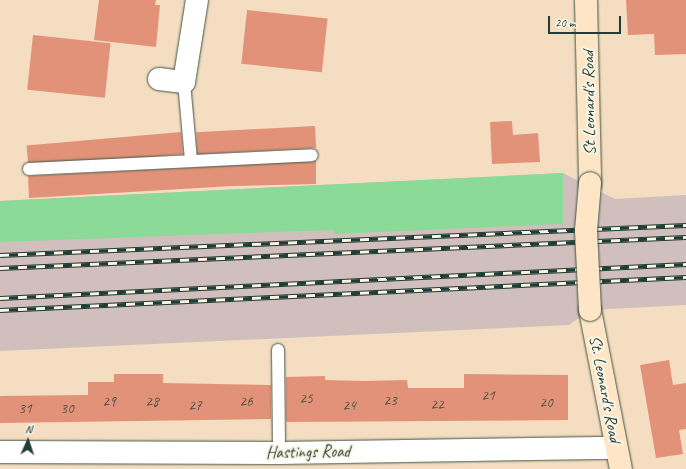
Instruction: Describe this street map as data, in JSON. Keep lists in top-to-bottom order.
{
  "streets": {
    "street": ["St Leonard's Road", "St. Leonard's Road", "Hastings Road"]
  },
  "crossings": [
    ["St Leonard's Road", "St. Leonard's Road"],
    ["St. Leonard's Road", "Hastings Road"]
  ],
  "house_numbers": [
    "21",
    "25",
    "23",
    "29",
    "28",
    "26",
    "20",
    "22",
    "27",
    "24",
    "31",
    "30"
  ],
  "scale_bar": "20 m",
  "north": "top"
}
